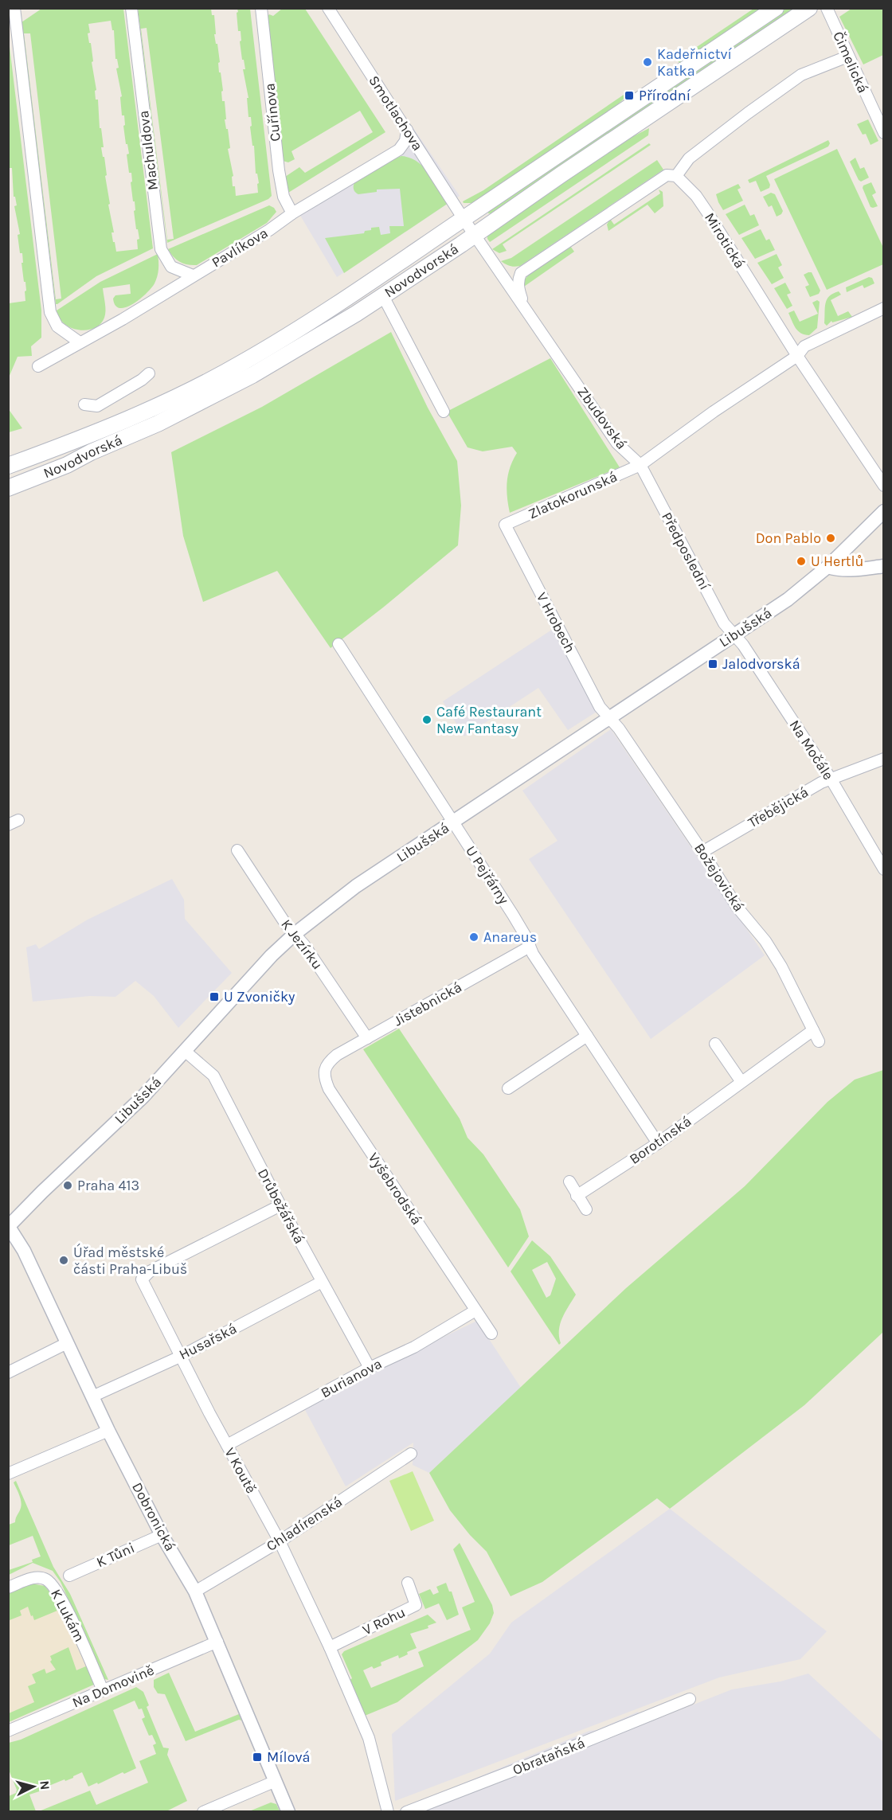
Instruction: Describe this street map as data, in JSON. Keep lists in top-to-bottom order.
{
  "streets": {
    "main road": ["Novodvorská"],
    "street": [
      "Čimelická",
      "Cuřínova",
      "Smotlachova",
      "Machuldova",
      "Mirotická",
      "Pavlíkova",
      "Zbudovská",
      "Zlatokorunská",
      "Předposlední",
      "V Hrobech",
      "Libušská",
      "Na Močále",
      "Třebějická",
      "U Pejřárny",
      "Božejovická",
      "K Jezírku",
      "Jistebnická",
      "Borotínská",
      "Vyšebrodská",
      "Drůbežářská",
      "Husařská",
      "Burianova",
      "V Koutě",
      "Dobronická",
      "Chladírenská",
      "K Tůni",
      "K Lukám",
      "V Rohu",
      "Na Domovině",
      "Obrataňská"
    ]
  },
  "crossings": [
    ["Cuřínova", "Pavlíkova"],
    ["Smotlachova", "Novodvorská"],
    ["Smotlachova", "Zbudovská"],
    ["Machuldova", "Pavlíkova"],
    ["Mirotická", "Zbudovská"],
    ["Novodvorská", "Zbudovská"],
    ["Zbudovská", "Zlatokorunská"],
    ["Zbudovská", "Předposlední"],
    ["Zlatokorunská", "Předposlední"],
    ["Zlatokorunská", "V Hrobech"],
    ["Předposlední", "Libušská"],
    ["Předposlední", "Na Močále"],
    ["V Hrobech", "Libušská"],
    ["V Hrobech", "Božejovická"],
    ["Libušská", "Na Močále"],
    ["Libušská", "U Pejřárny"],
    ["Libušská", "Božejovická"],
    ["Libušská", "K Jezírku"],
    ["Libušská", "Drůbežářská"],
    ["Libušská", "Dobronická"],
    ["Na Močále", "Třebějická"],
    ["Třebějická", "Božejovická"],
    ["U Pejřárny", "Jistebnická"],
    ["U Pejřárny", "Borotínská"],
    ["Božejovická", "Borotínská"],
    ["K Jezírku", "Jistebnická"],
    ["Jistebnická", "Vyšebrodská"],
    ["Vyšebrodská", "Burianova"],
    ["Drůbežářská", "Husařská"],
    ["Drůbežářská", "Burianova"],
    ["Drůbežářská", "V Koutě"],
    ["Husařská", "V Koutě"],
    ["Husařská", "Dobronická"],
    ["Burianova", "V Koutě"],
    ["V Koutě", "Chladírenská"],
    ["V Koutě", "V Rohu"],
    ["Dobronická", "Chladírenská"],
    ["Dobronická", "K Tůni"],
    ["Dobronická", "Na Domovině"],
    ["K Lukám", "Na Domovině"]
  ],
  "places": {
    "other": [
      "Kadeřnictví Katka",
      "Don Pablo",
      "U Hertlů",
      "Café Restaurant New Fantasy",
      "Anareus",
      "Praha 413",
      "Úřad městské části Praha-Libuš"
    ],
    "transit": [
      "Přírodní",
      "Jalodvorská",
      "U Zvoničky",
      "Mílová"
    ]
  },
  "north": "right"
}
